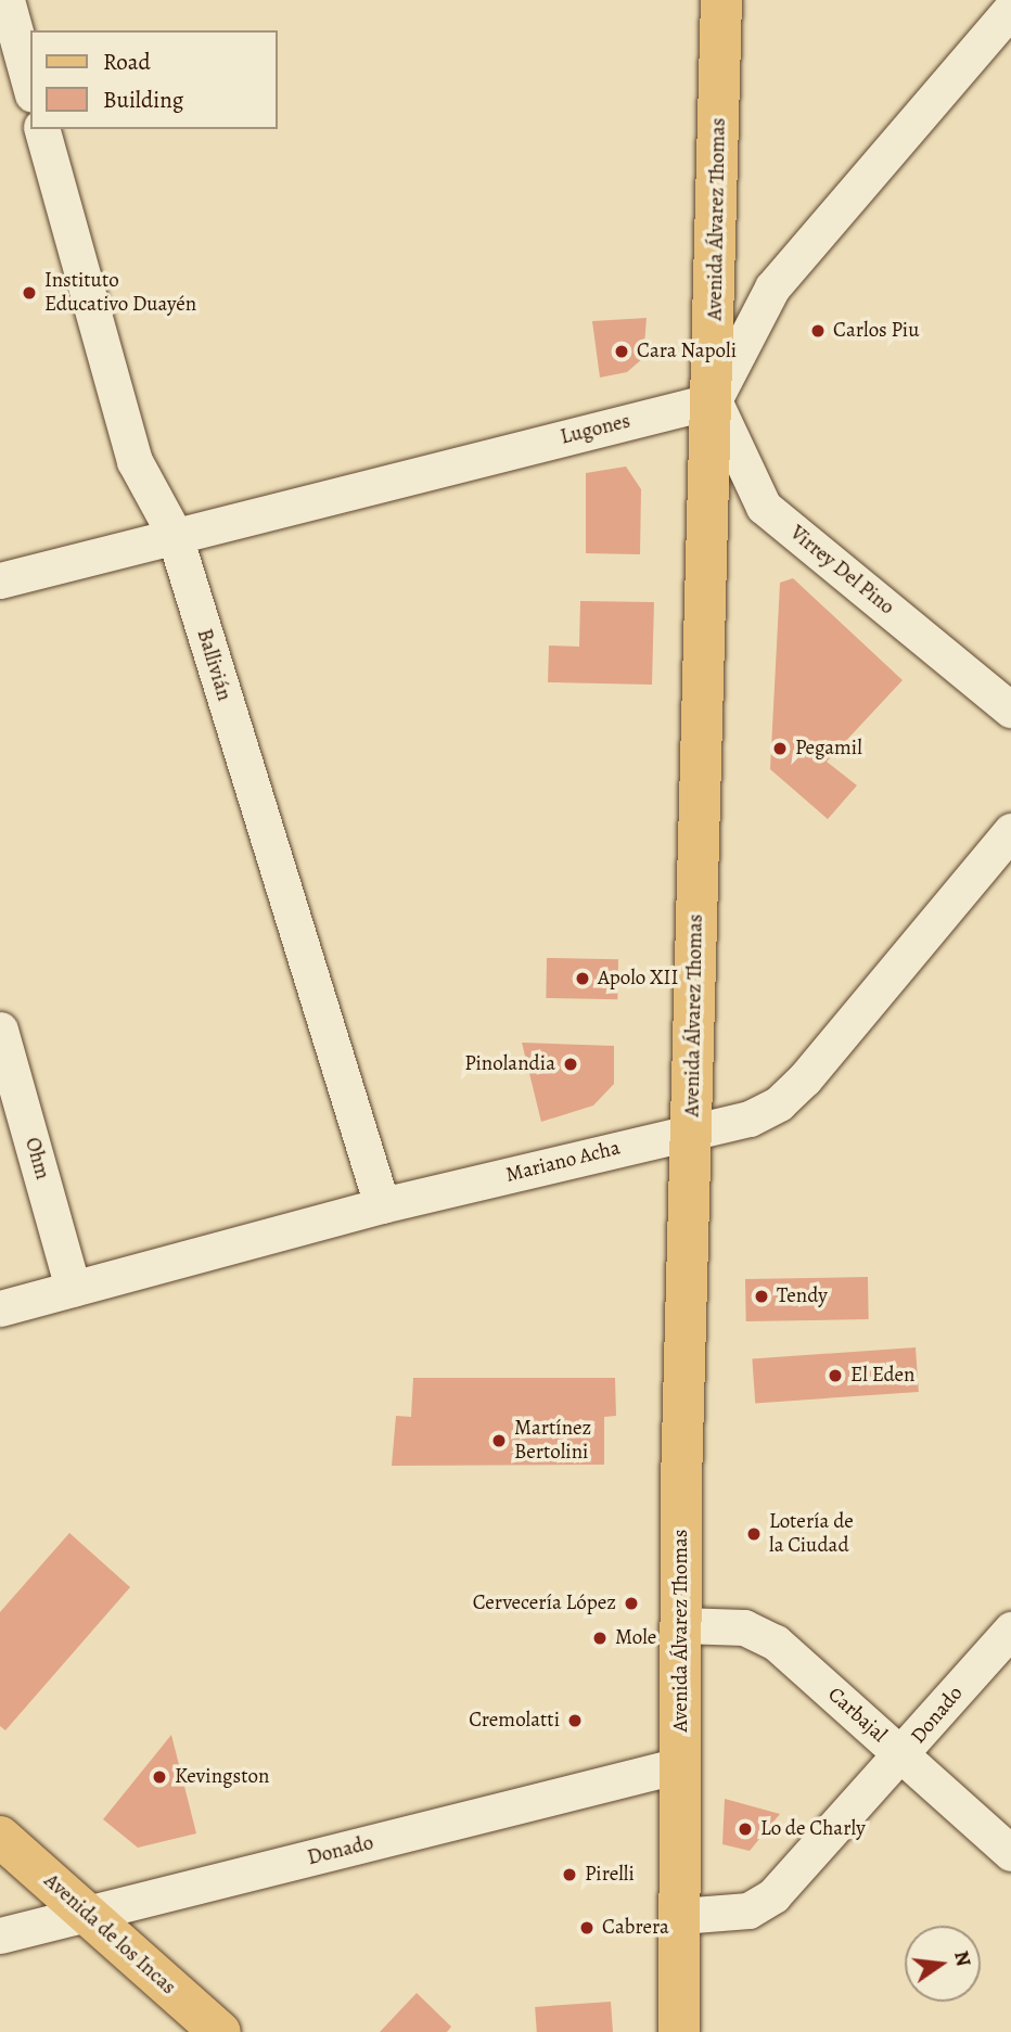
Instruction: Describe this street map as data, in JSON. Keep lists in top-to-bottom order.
{
  "streets": {
    "main road": ["Avenida Álvarez Thomas", "Avenida de los Incas"],
    "street": [
      "Lugones",
      "Virrey Del Pino",
      "Ballivián",
      "Ohm",
      "Mariano Acha",
      "Carbajal",
      "Donado"
    ]
  },
  "crossings": [
    ["Avenida Álvarez Thomas", "Lugones"],
    ["Avenida Álvarez Thomas", "Virrey Del Pino"],
    ["Avenida Álvarez Thomas", "Mariano Acha"],
    ["Avenida Álvarez Thomas", "Carbajal"],
    ["Avenida Álvarez Thomas", "Donado"],
    ["Lugones", "Virrey Del Pino"],
    ["Lugones", "Ballivián"],
    ["Ballivián", "Mariano Acha"],
    ["Ohm", "Mariano Acha"],
    ["Carbajal", "Donado"],
    ["Donado", "Avenida de los Incas"]
  ],
  "places": [
    "Instituto Educativo Duayén",
    "Carlos Piu",
    "Cara Napoli",
    "Pegamil",
    "Apolo XII",
    "Pinolandia",
    "Tendy",
    "El Eden",
    "Martínez Bertolini",
    "Lotería de la Ciudad",
    "Cervecería López",
    "Mole",
    "Cremolatti",
    "Kevingston",
    "Lo de Charly",
    "Pirelli",
    "Cabrera"
  ],
  "legend": ["Road", "Building"],
  "north": "right"
}
